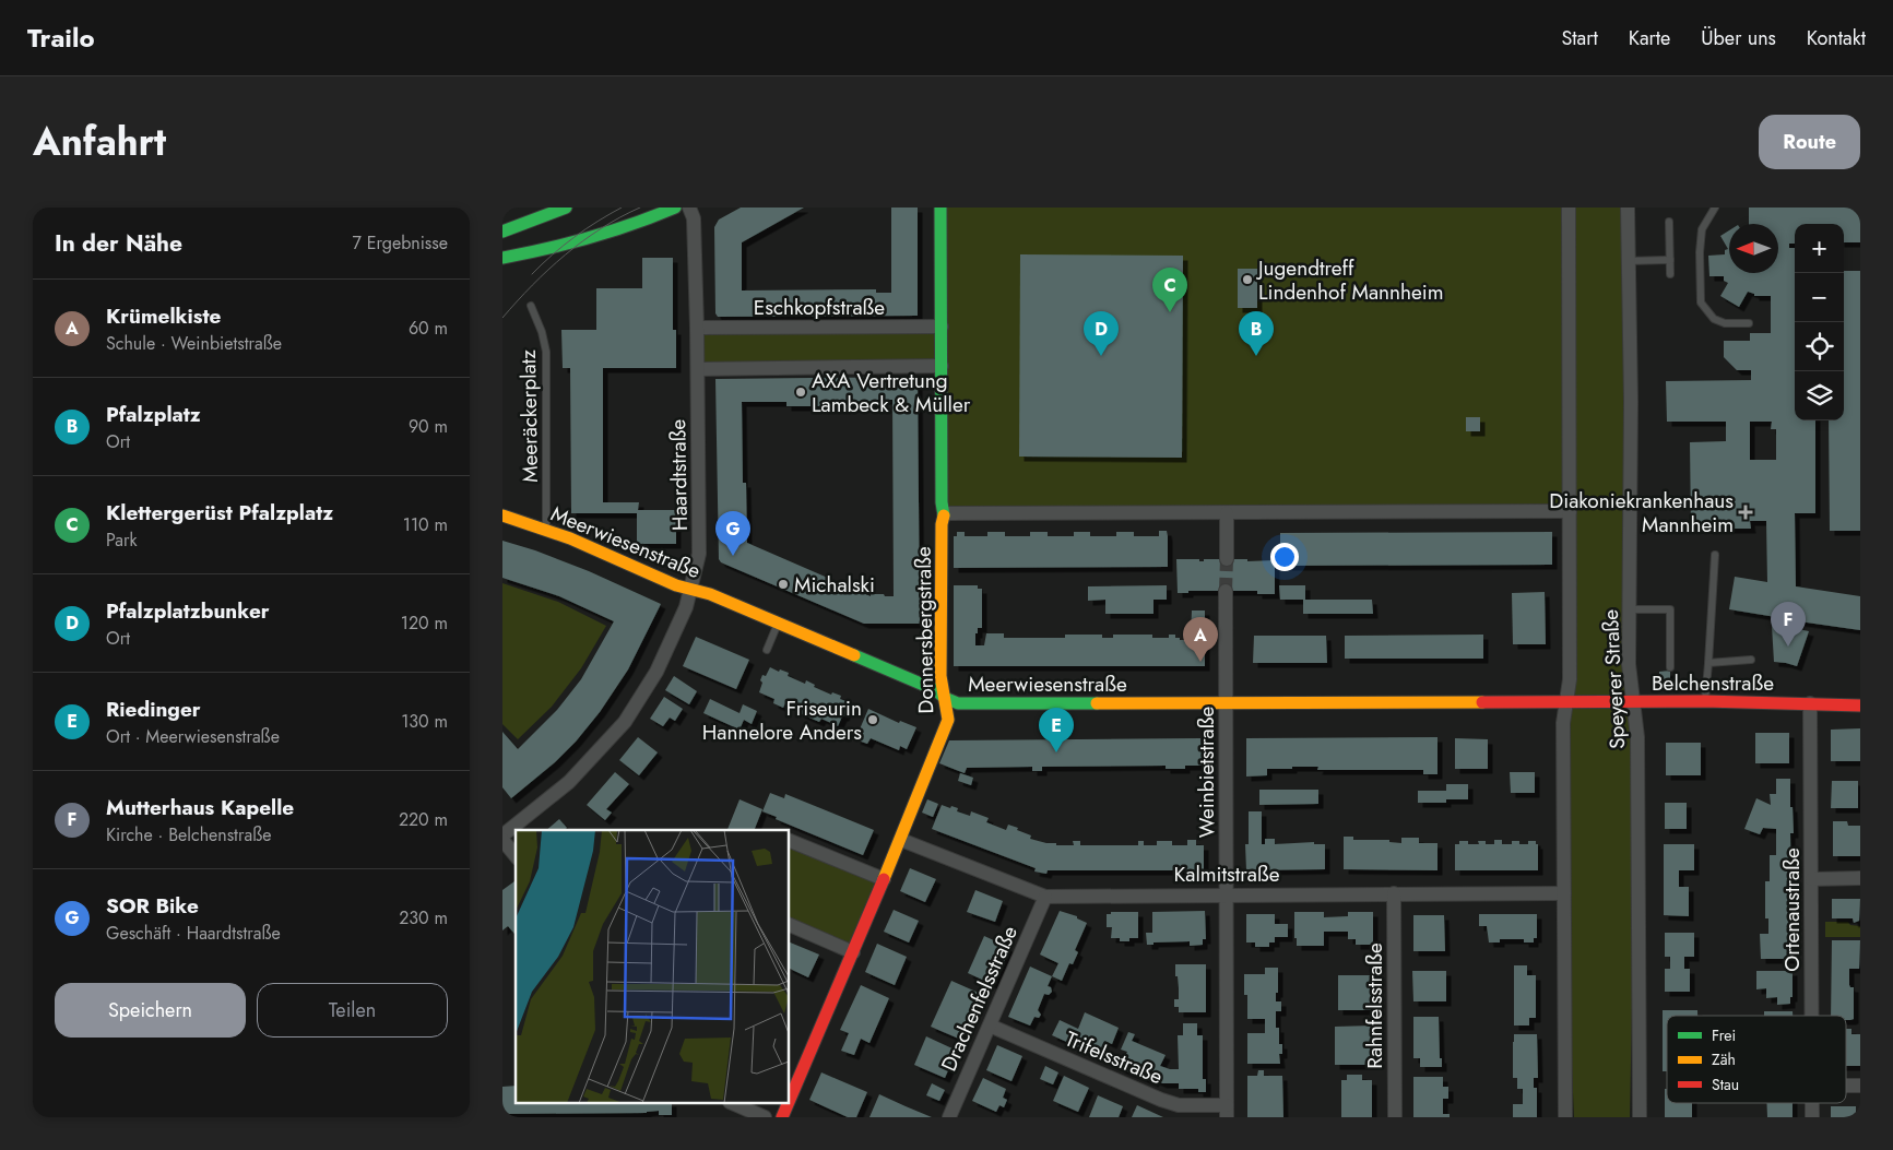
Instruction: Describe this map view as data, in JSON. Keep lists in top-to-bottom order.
{
  "streets": {
    "street": [
      "Eschkopfstraße",
      "Haardtstraße",
      "Meerwiesenstraße",
      "Donnersbergstraße",
      "Speyerer Straße",
      "Belchenstraße",
      "Weinbietstraße",
      "Kalmitstraße",
      "Ortenaustraße",
      "Drachenfelsstraße",
      "Rahnfelsstraße",
      "Trifelsstraße"
    ],
    "lane": ["Meeräckerplatz"]
  },
  "crossings": [
    ["Eschkopfstraße", "Haardtstraße"],
    ["Eschkopfstraße", "Donnersbergstraße"],
    ["Meeräckerplatz", "Meerwiesenstraße"],
    ["Haardtstraße", "Meerwiesenstraße"],
    ["Meerwiesenstraße", "Donnersbergstraße"],
    ["Meerwiesenstraße", "Speyerer Straße"],
    ["Meerwiesenstraße", "Belchenstraße"],
    ["Meerwiesenstraße", "Weinbietstraße"],
    ["Donnersbergstraße", "Kalmitstraße"],
    ["Speyerer Straße", "Belchenstraße"],
    ["Speyerer Straße", "Kalmitstraße"],
    ["Belchenstraße", "Ortenaustraße"],
    ["Weinbietstraße", "Kalmitstraße"],
    ["Weinbietstraße", "Trifelsstraße"],
    ["Kalmitstraße", "Drachenfelsstraße"],
    ["Kalmitstraße", "Rahnfelsstraße"],
    ["Drachenfelsstraße", "Trifelsstraße"]
  ],
  "places": {
    "other": [
      "Jugendtreff Lindenhof Mannheim",
      "AXA Vertretung Lambeck & Müller",
      "Michalski",
      "Friseurin Hannelore Anders"
    ],
    "health": ["Diakoniekrankenhaus Mannheim"]
  },
  "legend": ["Frei", "Zäh", "Stau"],
  "north": "left",
  "page": {
    "header": "Trailo",
    "nav": [
      "Start",
      "Karte",
      "Über uns",
      "Kontakt"
    ],
    "title": "Anfahrt",
    "buttons": [
      "Route",
      ["Speichern", "Teilen"]
    ],
    "heading": ["In der Nähe", "7 Ergebnisse"],
    "map_buttons": ["+", "−"],
    "pins": [
      "C",
      "B",
      "D",
      "G",
      "F",
      "A",
      "E"
    ],
    "list": [
      {
        "mark": "A",
        "name": "Krümelkiste",
        "note": "Schule · Weinbietstraße",
        "value": "60 m"
      },
      {
        "mark": "B",
        "name": "Pfalzplatz",
        "note": "Ort",
        "value": "90 m"
      },
      {
        "mark": "C",
        "name": "Klettergerüst Pfalzplatz",
        "note": "Park",
        "value": "110 m"
      },
      {
        "mark": "D",
        "name": "Pfalzplatzbunker",
        "note": "Ort",
        "value": "120 m"
      },
      {
        "mark": "E",
        "name": "Riedinger",
        "note": "Ort · Meerwiesenstraße",
        "value": "130 m"
      },
      {
        "mark": "F",
        "name": "Mutterhaus Kapelle",
        "note": "Kirche · Belchenstraße",
        "value": "220 m"
      },
      {
        "mark": "G",
        "name": "SOR Bike",
        "note": "Geschäft · Haardtstraße",
        "value": "230 m"
      }
    ]
  }
}
